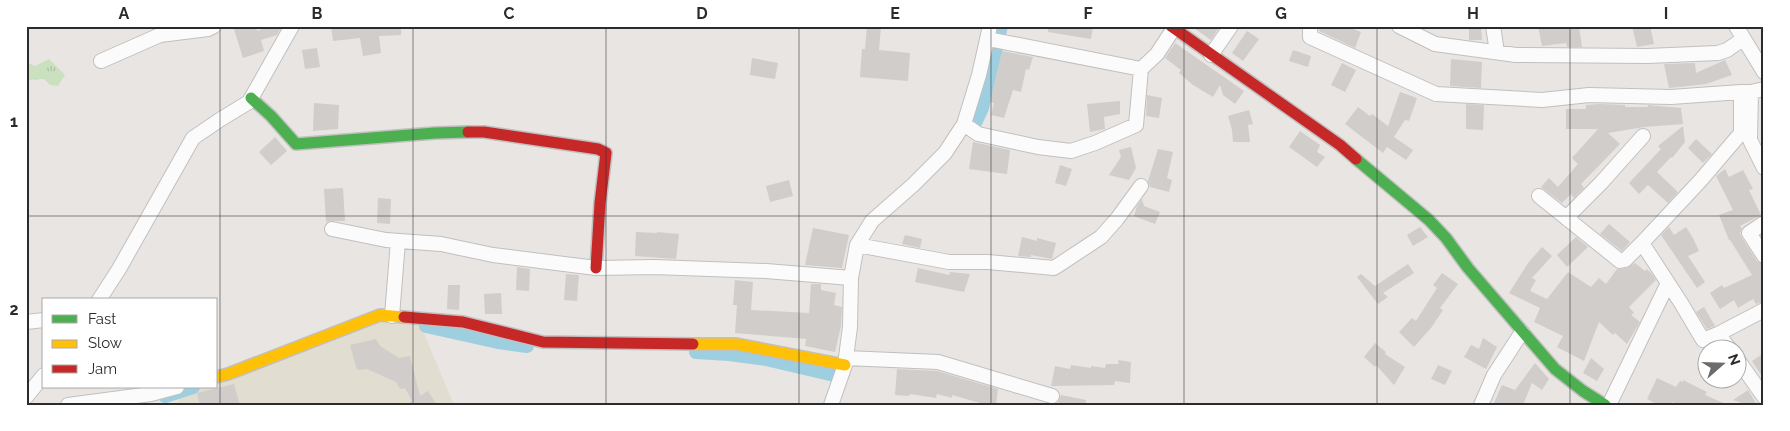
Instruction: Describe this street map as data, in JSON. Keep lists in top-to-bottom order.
{
  "legend": ["Fast", "Slow", "Jam"],
  "north": "right",
  "grid": {
    "columns": [
      "A",
      "B",
      "C",
      "D",
      "E",
      "F",
      "G",
      "H",
      "I"
    ],
    "rows": ["1", "2"]
  }
}
